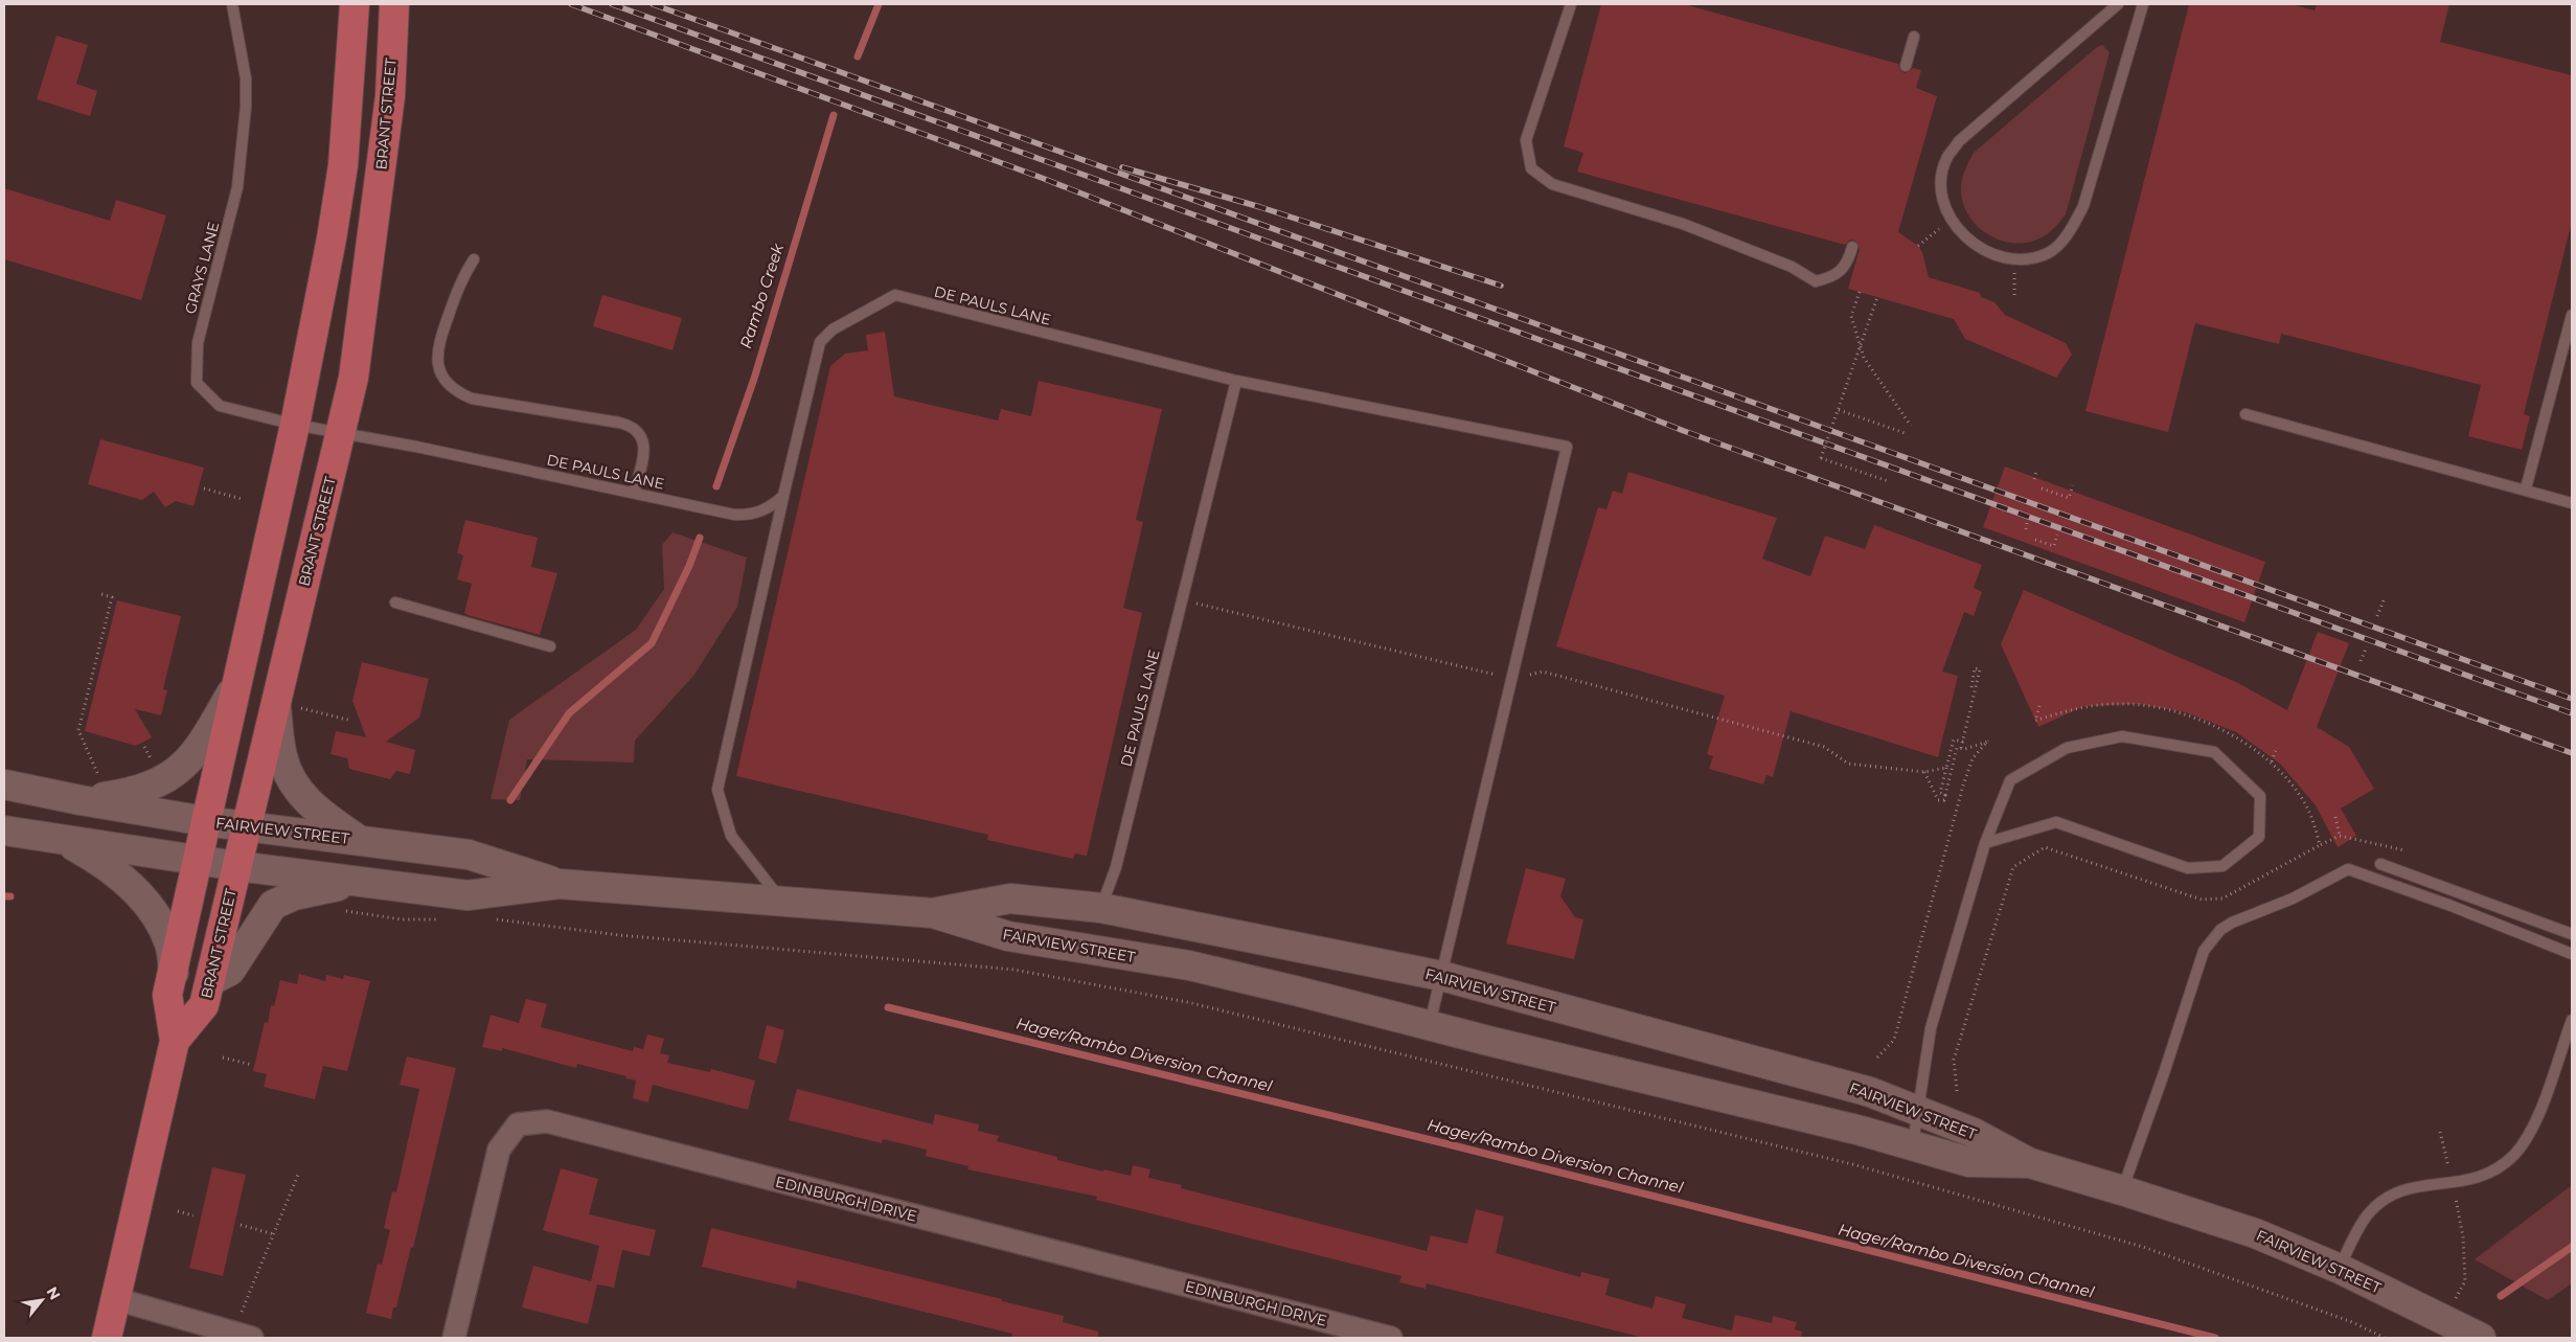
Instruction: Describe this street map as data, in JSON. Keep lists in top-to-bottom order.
{
  "streets": {
    "main road": ["BRANT STREET", "FAIRVIEW STREET"],
    "street": ["EDINBURGH DRIVE"],
    "lane": ["GRAYS LANE", "DE PAULS LANE"]
  },
  "crossings": [
    ["BRANT STREET", "GRAYS LANE"],
    ["BRANT STREET", "DE PAULS LANE"],
    ["BRANT STREET", "FAIRVIEW STREET"],
    ["GRAYS LANE", "DE PAULS LANE"],
    ["DE PAULS LANE", "FAIRVIEW STREET"]
  ],
  "water": ["Rambo Creek", "Hager/Rambo Diversion Channel"],
  "north": "top right"
}
